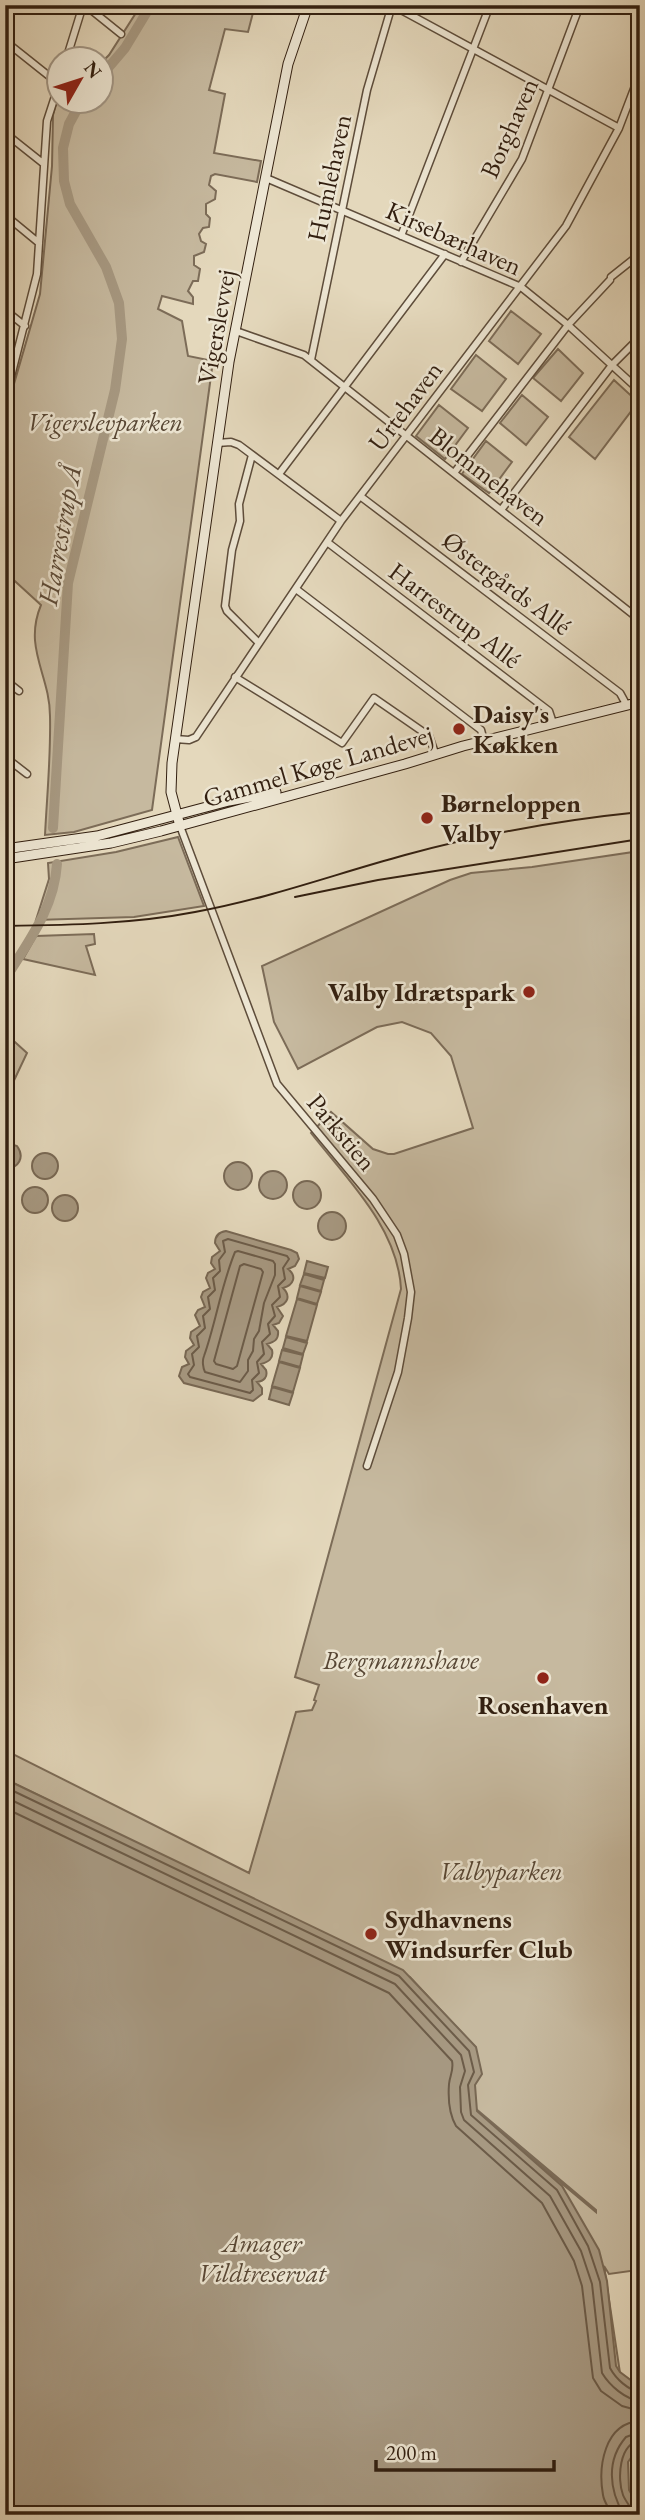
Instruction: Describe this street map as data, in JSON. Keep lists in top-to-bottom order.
{
  "streets": {
    "main road": ["Vigerslevvej", "Gammel Køge Landevej"],
    "street": [
      "Borghaven",
      "Humlehaven",
      "Kirsebærhaven",
      "Urtehaven",
      "Blommehaven",
      "Østergårds Allé",
      "Harrestrup Allé",
      "Parkstien"
    ]
  },
  "crossings": [
    ["Borghaven", "Kirsebærhaven"],
    ["Humlehaven", "Kirsebærhaven"],
    ["Humlehaven", "Blommehaven"],
    ["Kirsebærhaven", "Vigerslevvej"],
    ["Kirsebærhaven", "Urtehaven"],
    ["Vigerslevvej", "Urtehaven"],
    ["Vigerslevvej", "Blommehaven"],
    ["Vigerslevvej", "Gammel Køge Landevej"],
    ["Vigerslevvej", "Parkstien"],
    ["Urtehaven", "Blommehaven"],
    ["Urtehaven", "Østergårds Allé"],
    ["Urtehaven", "Harrestrup Allé"],
    ["Østergårds Allé", "Gammel Køge Landevej"],
    ["Harrestrup Allé", "Gammel Køge Landevej"],
    ["Gammel Køge Landevej", "Parkstien"]
  ],
  "water": ["Harrestrup Å"],
  "parks": [
    "Vigerslevparken",
    "Bergmannshave",
    "Valbyparken",
    "Amager Vildtreservat"
  ],
  "places": [
    "Daisy's Køkken",
    "Børneloppen Valby",
    "Valby Idrætspark",
    "Rosenhaven",
    "Sydhavnens Windsurfer Club"
  ],
  "scale_bar": "200 m",
  "north": "top right"
}
